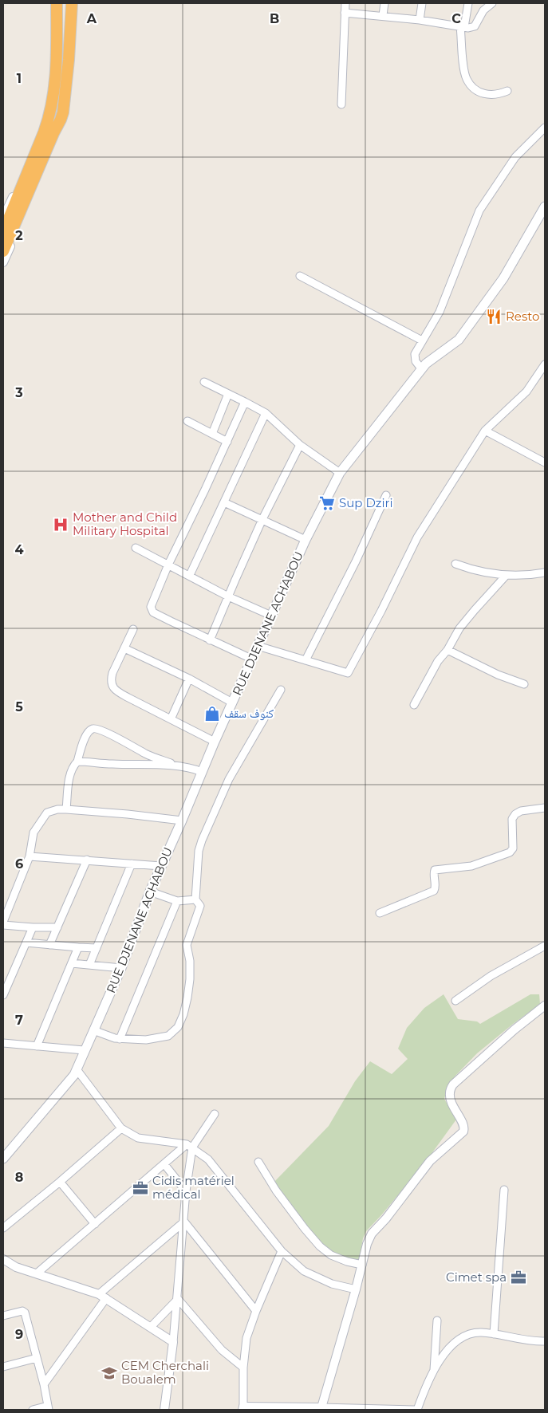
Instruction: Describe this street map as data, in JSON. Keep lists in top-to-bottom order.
{
  "streets": {
    "main road": ["RUE DJENANE ACHABOU"]
  },
  "places": {
    "restaurant": ["Resto"],
    "supermarket": ["Sup Dziri"],
    "hospital": ["Mother and Child Military Hospital"],
    "shop": ["كنوف سقف"],
    "office": ["Cidis matériel médical", "Cimet spa"],
    "school or university": ["CEM Cherchali Boualem"]
  },
  "grid": {
    "columns": ["A", "B", "C"],
    "rows": [
      "1",
      "2",
      "3",
      "4",
      "5",
      "6",
      "7",
      "8",
      "9"
    ]
  }
}
